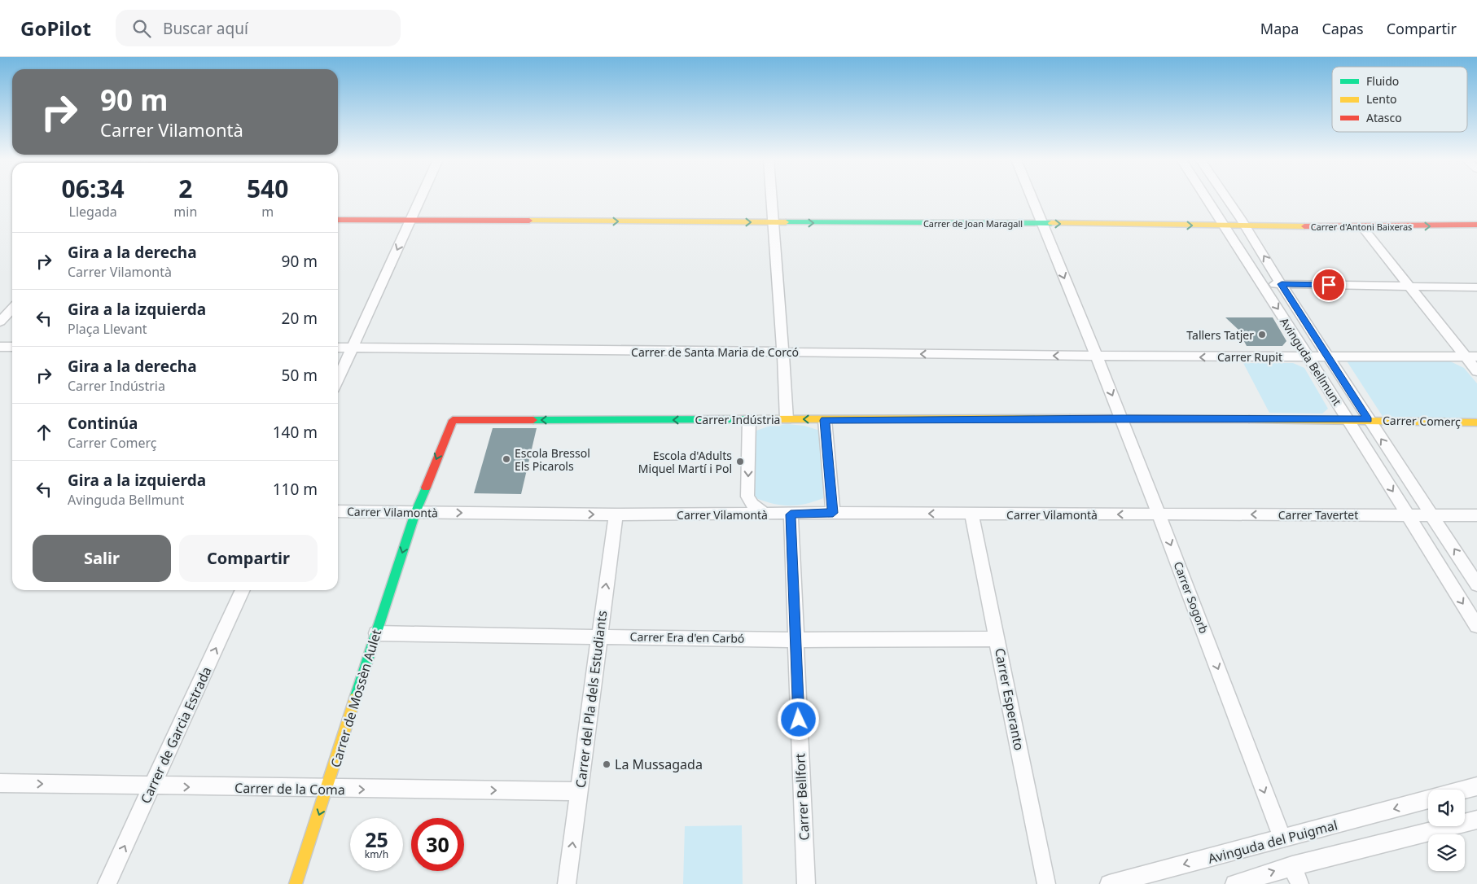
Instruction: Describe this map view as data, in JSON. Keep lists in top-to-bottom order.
{
  "streets": {
    "street": [
      "Carrer de Joan Maragall",
      "Carrer d'Antoni Baixeras",
      "Carrer de Santa Maria de Corcó",
      "Carrer Rupit",
      "Avinguda Bellmunt",
      "Carrer Indústria",
      "Carrer Comerç",
      "Carrer Vilamontà",
      "Carrer Tavertet",
      "Carrer Sogorb",
      "Carrer Era d'en Carbó",
      "Carrer de Mossèn Aulet",
      "Carrer del Pla dels Estudiants",
      "Carrer Esperanto",
      "Carrer de Garcia Estrada",
      "Carrer de la Coma",
      "Carrer Bellfort",
      "Avinguda del Puigmal"
    ]
  },
  "crossings": [
    ["Carrer de Joan Maragall", "Carrer d'Antoni Baixeras"],
    ["Carrer de Joan Maragall", "Avinguda Bellmunt"],
    ["Carrer de Joan Maragall", "Carrer Sogorb"],
    ["Carrer d'Antoni Baixeras", "Avinguda Bellmunt"],
    ["Carrer de Santa Maria de Corcó", "Carrer Rupit"],
    ["Carrer de Santa Maria de Corcó", "Carrer Sogorb"],
    ["Carrer Rupit", "Avinguda Bellmunt"],
    ["Carrer Rupit", "Carrer Sogorb"],
    ["Avinguda Bellmunt", "Carrer Comerç"],
    ["Avinguda Bellmunt", "Carrer Tavertet"],
    ["Carrer Indústria", "Carrer Comerç"],
    ["Carrer Indústria", "Carrer Vilamontà"],
    ["Carrer Indústria", "Carrer Sogorb"],
    ["Carrer Indústria", "Carrer de Mossèn Aulet"],
    ["Carrer Comerç", "Carrer Sogorb"],
    ["Carrer Vilamontà", "Carrer Tavertet"],
    ["Carrer Vilamontà", "Carrer Sogorb"],
    ["Carrer Vilamontà", "Carrer de Mossèn Aulet"],
    ["Carrer Vilamontà", "Carrer del Pla dels Estudiants"],
    ["Carrer Vilamontà", "Carrer Esperanto"],
    ["Carrer Vilamontà", "Carrer Bellfort"],
    ["Carrer Tavertet", "Carrer Sogorb"],
    ["Carrer Sogorb", "Avinguda del Puigmal"],
    ["Carrer Era d'en Carbó", "Carrer de Mossèn Aulet"],
    ["Carrer Era d'en Carbó", "Carrer del Pla dels Estudiants"],
    ["Carrer Era d'en Carbó", "Carrer Esperanto"],
    ["Carrer Era d'en Carbó", "Carrer Bellfort"],
    ["Carrer de Mossèn Aulet", "Carrer de la Coma"],
    ["Carrer del Pla dels Estudiants", "Carrer de la Coma"],
    ["Carrer de Garcia Estrada", "Carrer de la Coma"]
  ],
  "one_way": [
    "Carrer de Joan Maragall",
    "Carrer de Santa Maria de Corcó",
    "Carrer Rupit",
    "Carrer Indústria",
    "Carrer Tavertet",
    "Carrer Sogorb",
    "Carrer de Mossèn Aulet",
    "Carrer del Pla dels Estudiants",
    "Carrer de Garcia Estrada",
    "Carrer de la Coma"
  ],
  "places": [
    "Tallers Tatjer",
    "Escola Bressol Els Picarols",
    "Escola d'Adults Miquel Martí i Pol",
    "La Mussagada"
  ],
  "legend": ["Fluido", "Lento", "Atasco"],
  "page": {
    "header": "GoPilot",
    "search": "Buscar aquí",
    "nav": ["Mapa", "Capas", "Compartir"],
    "turn": ["90 m", "Carrer Vilamontà"],
    "eta": [
      "06:34",
      "Llegada",
      "2",
      "min",
      "540",
      "m"
    ],
    "list": [
      {
        "name": "Gira a la derecha",
        "note": "Carrer Vilamontà",
        "value": "90 m"
      },
      {
        "name": "Gira a la izquierda",
        "note": "Plaça Llevant",
        "value": "20 m"
      },
      {
        "name": "Gira a la derecha",
        "note": "Carrer Indústria",
        "value": "50 m"
      },
      {
        "name": "Continúa",
        "note": "Carrer Comerç",
        "value": "140 m"
      },
      {
        "name": "Gira a la izquierda",
        "note": "Avinguda Bellmunt",
        "value": "110 m"
      }
    ],
    "buttons": ["Salir", "Compartir"],
    "speed": "25 km/h",
    "limit": "30"
  }
}
